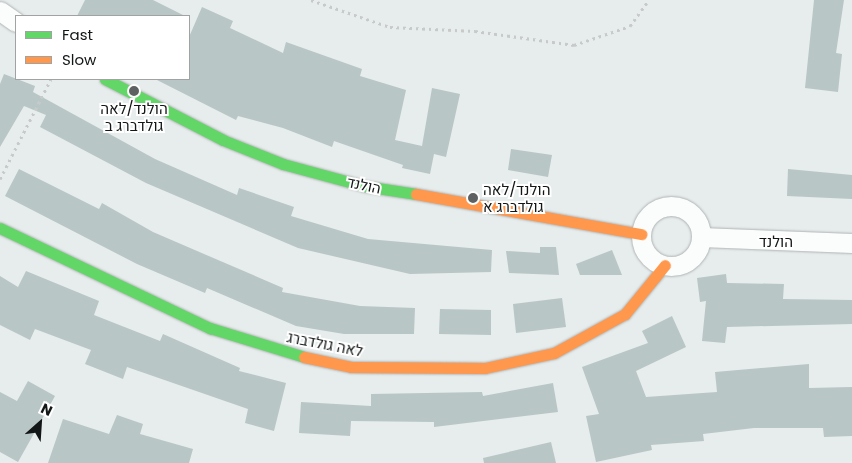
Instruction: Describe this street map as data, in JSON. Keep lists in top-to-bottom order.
{
  "streets": {
    "street": ["הולנד", "לאה גולדברג"]
  },
  "crossings": [
    ["הולנד", "לאה גולדברג"]
  ],
  "places": ["הולנד/לאה גולדברג ב", "הולנד/לאה גולדברג א"],
  "legend": ["Fast", "Slow"],
  "north": "top right"
}
